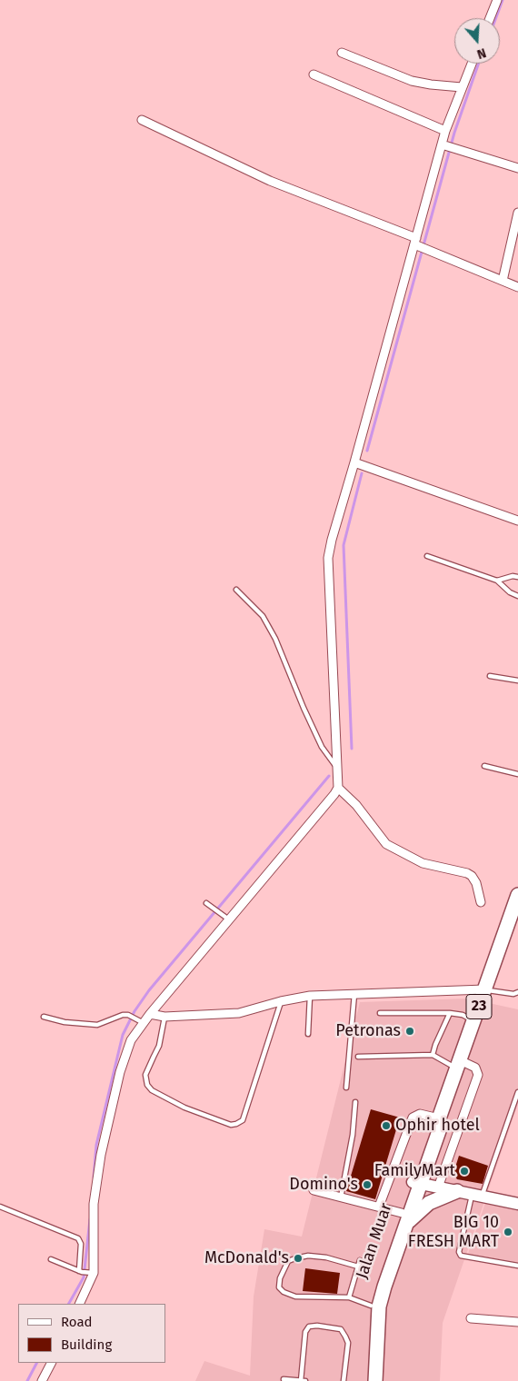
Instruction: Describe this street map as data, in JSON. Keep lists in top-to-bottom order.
{
  "streets": {
    "main road": ["23", "Jalan Muar"]
  },
  "places": [
    "Petronas",
    "Ophir hotel",
    "FamilyMart",
    "Domino's",
    "BIG 10 FRESH MART",
    "McDonald's"
  ],
  "legend": ["Road", "Building"],
  "north": "bottom"
}
